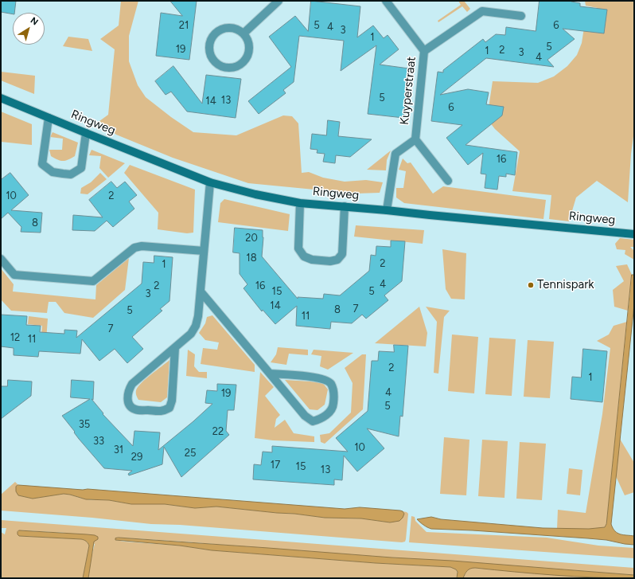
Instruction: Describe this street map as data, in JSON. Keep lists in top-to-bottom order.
{
  "streets": {
    "street": ["Kuyperstraat", "Ringweg"]
  },
  "crossings": [
    ["Kuyperstraat", "Ringweg"]
  ],
  "places": ["Tennispark"],
  "house_numbers": [
    "21",
    "5",
    "6",
    "4",
    "3",
    "1",
    "5",
    "19",
    "2",
    "1",
    "3",
    "4",
    "5",
    "13",
    "14",
    "6",
    "16",
    "10",
    "2",
    "8",
    "20",
    "18",
    "2",
    "1",
    "4",
    "2",
    "16",
    "15",
    "5",
    "3",
    "14",
    "7",
    "8",
    "5",
    "11",
    "7",
    "12",
    "11",
    "2",
    "1",
    "4",
    "19",
    "5",
    "35",
    "22",
    "33",
    "10",
    "31",
    "25",
    "29",
    "17",
    "15",
    "13"
  ],
  "north": "top right"
}
